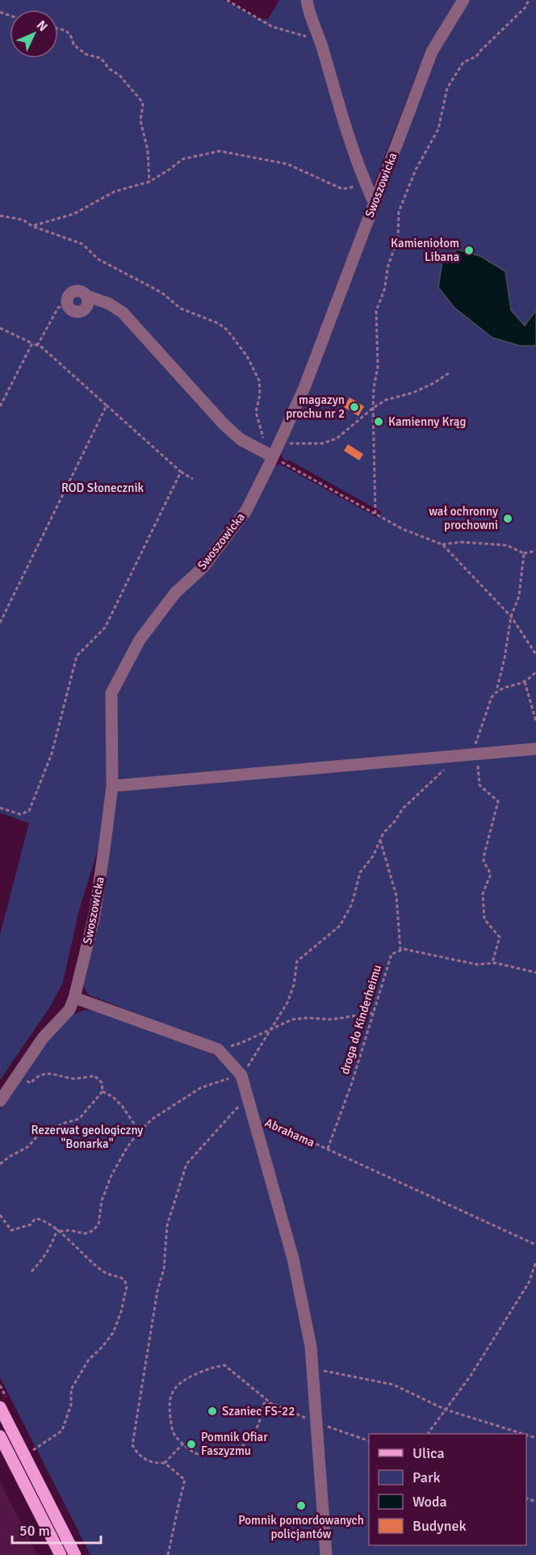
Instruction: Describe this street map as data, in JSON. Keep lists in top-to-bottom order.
{
  "streets": {
    "street": ["Swoszowicka", "Abrahama"],
    "path": ["droga do Kinderheimu"]
  },
  "crossings": [
    ["Swoszowicka", "Abrahama"],
    ["droga do Kinderheimu", "Abrahama"]
  ],
  "parks": ["ROD Słonecznik", "Rezerwat geologiczny \"Bonarka\""],
  "places": [
    "Kamieniołom Libana",
    "magazyn prochu nr 2",
    "Kamienny Krąg",
    "wał ochronny prochowni",
    "Szaniec FS-22",
    "Pomnik Ofiar Faszyzmu",
    "Pomnik pomordowanych policjantów"
  ],
  "legend": [
    "Ulica",
    "Park",
    "Woda",
    "Budynek"
  ],
  "scale_bar": "50 m",
  "north": "top right"
}
